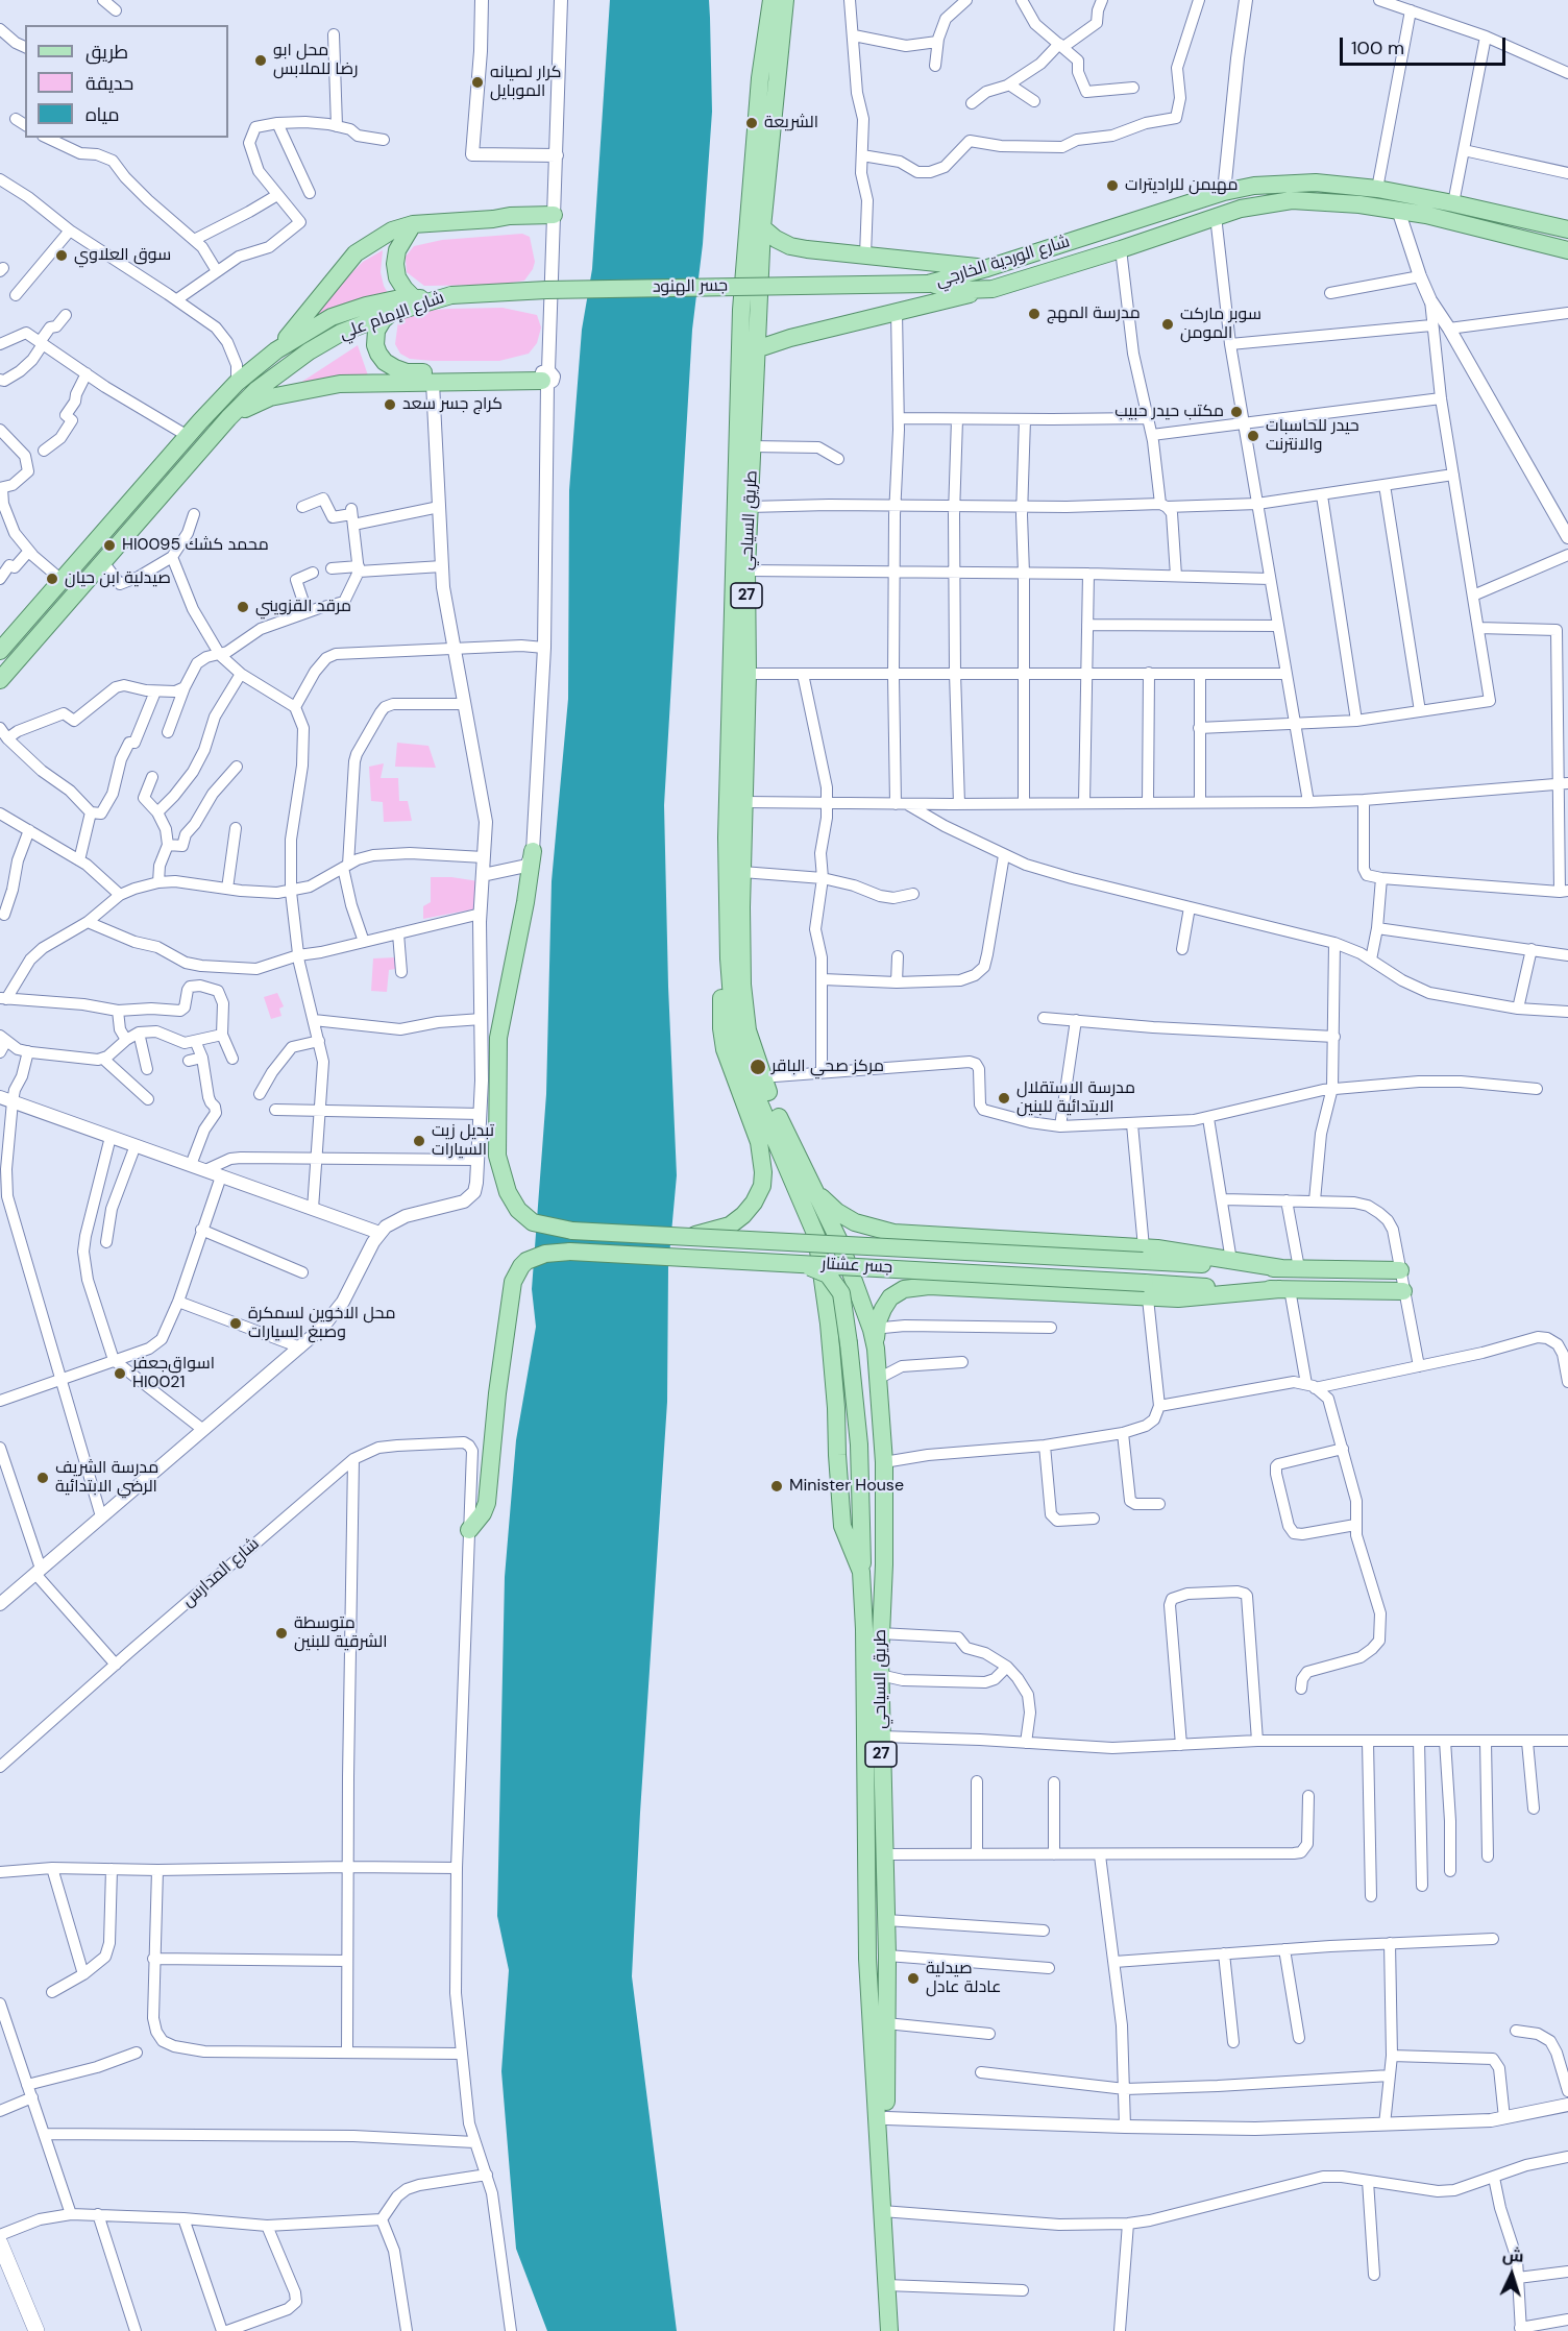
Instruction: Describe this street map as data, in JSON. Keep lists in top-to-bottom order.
{
  "streets": {
    "main road": [
      "شارع الوردية الخارجي",
      "جسر الهنود",
      "شارع الإمام علي",
      "طريق السياحي",
      "27",
      "جسر عشتار"
    ],
    "street": ["شارع المدارس"]
  },
  "crossings": [
    ["شارع الوردية الخارجي", "جسر الهنود"],
    ["جسر الهنود", "شارع الإمام علي"],
    ["جسر عشتار", "شارع المدارس"]
  ],
  "places": [
    "محل ابو رضا للملابس",
    "كرار لصيانه الموبايل",
    "الشريعة",
    "مهيمن للراديترات",
    "سوق العلاوي",
    "مدرسة المهج",
    "سوبر ماركت المومن",
    "كراج جسر سعد",
    "مكتب حيدر حبيب",
    "حيدر للحاسبات والانترنت",
    "Hl0095 محمد كشك",
    "صيدلية ابن حيان",
    "مرقد القزويني",
    "مركز صحي الباقر",
    "مدرسة الاستقلال الابتدائية للبنين",
    "تبديل زيت السيارات",
    "محل الاخوين لسمكرة وصبغ السيارات",
    "اسواق‌جعفر Hl0021",
    "مدرسة الشريف الرضي الابتدائية",
    "Minister House",
    "متوسطة الشرقية للبنين",
    "صيدلية عادلة عادل"
  ],
  "legend": ["طريق", "حديقة", "مياه"],
  "scale_bar": "100 m",
  "north": "top"
}
